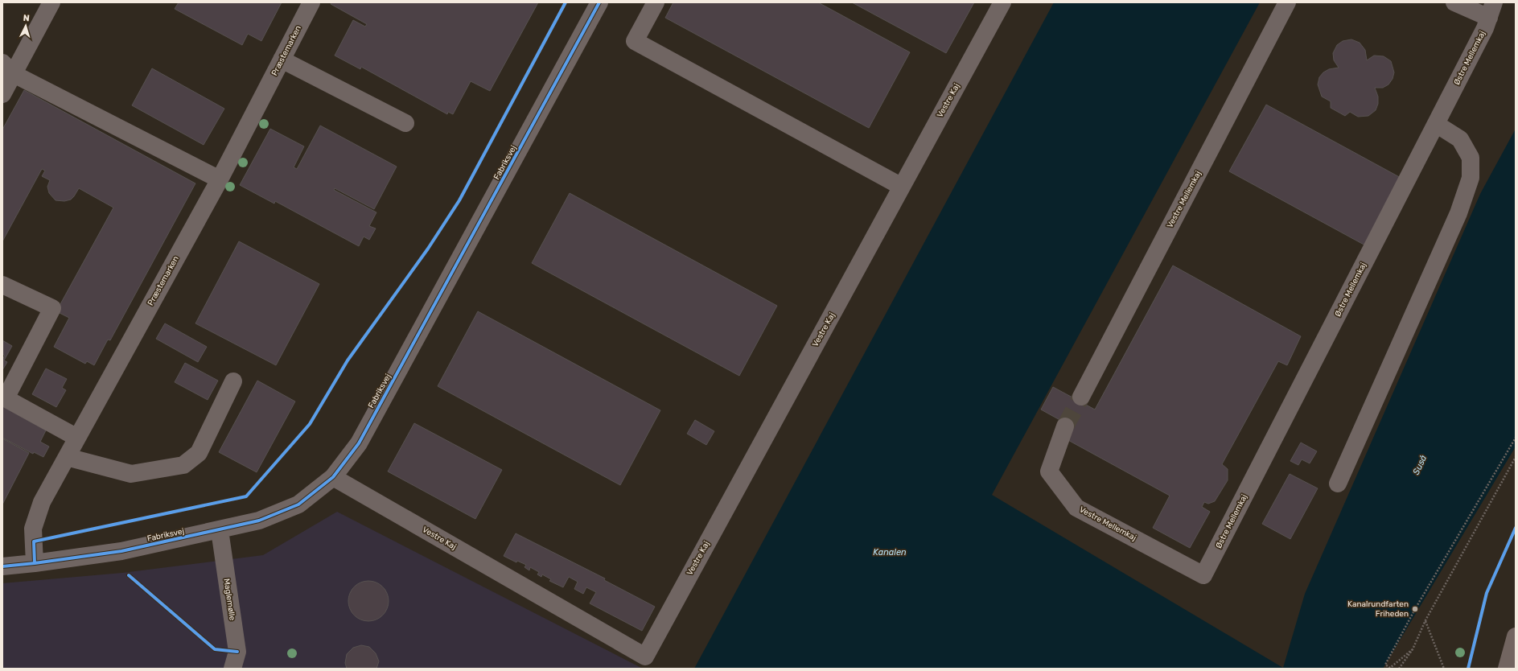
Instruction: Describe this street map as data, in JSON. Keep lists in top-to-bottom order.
{
  "streets": {
    "street": [
      "Præstemarken",
      "Østre Mellemkaj",
      "Vestre Kaj",
      "Fabriksvej",
      "Vestre Mellemkaj",
      "Maglemølle"
    ]
  },
  "crossings": [
    ["Præstemarken", "Fabriksvej"],
    ["Østre Mellemkaj", "Vestre Mellemkaj"],
    ["Vestre Kaj", "Fabriksvej"],
    ["Fabriksvej", "Maglemølle"]
  ],
  "water": ["Suså", "Kanalen"],
  "places": ["Kanalrundfarten Friheden"],
  "north": "top"
}
